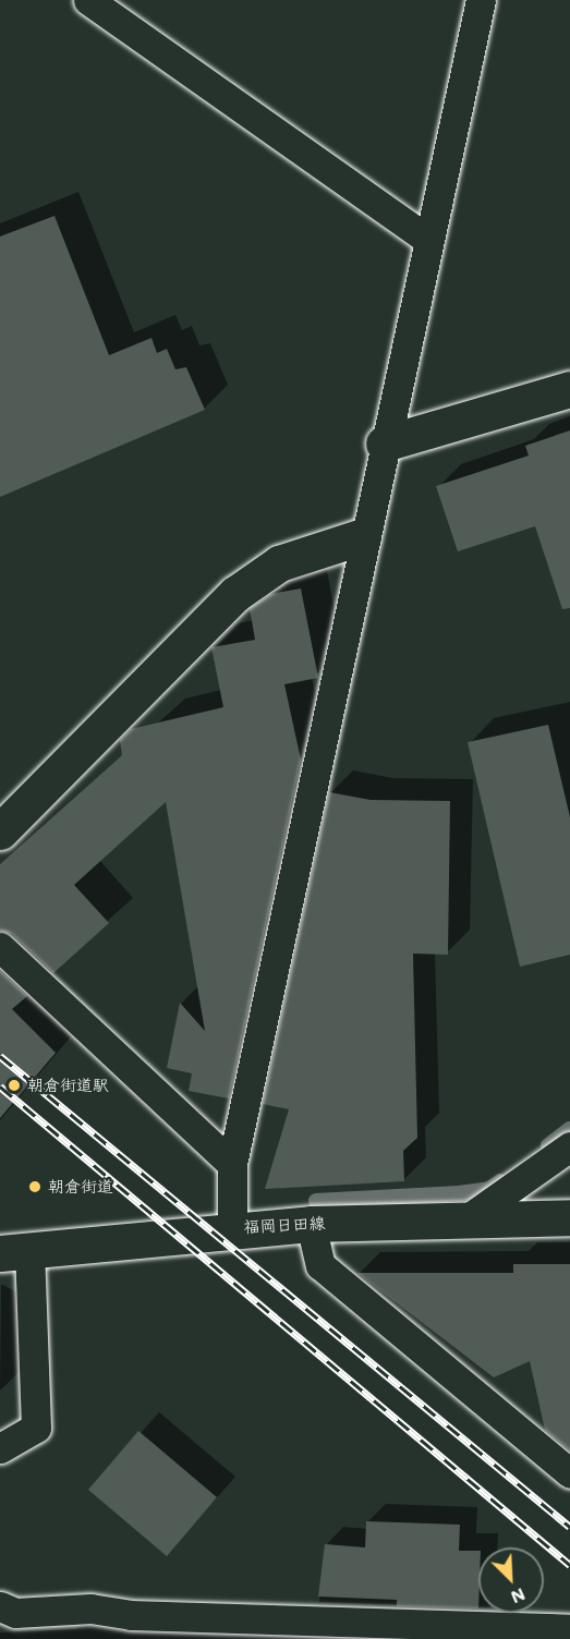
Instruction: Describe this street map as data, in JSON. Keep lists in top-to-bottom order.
{
  "streets": {
    "street": ["福岡日田線"]
  },
  "places": ["朝倉街道駅", "朝倉街道"],
  "north": "bottom right"
}
